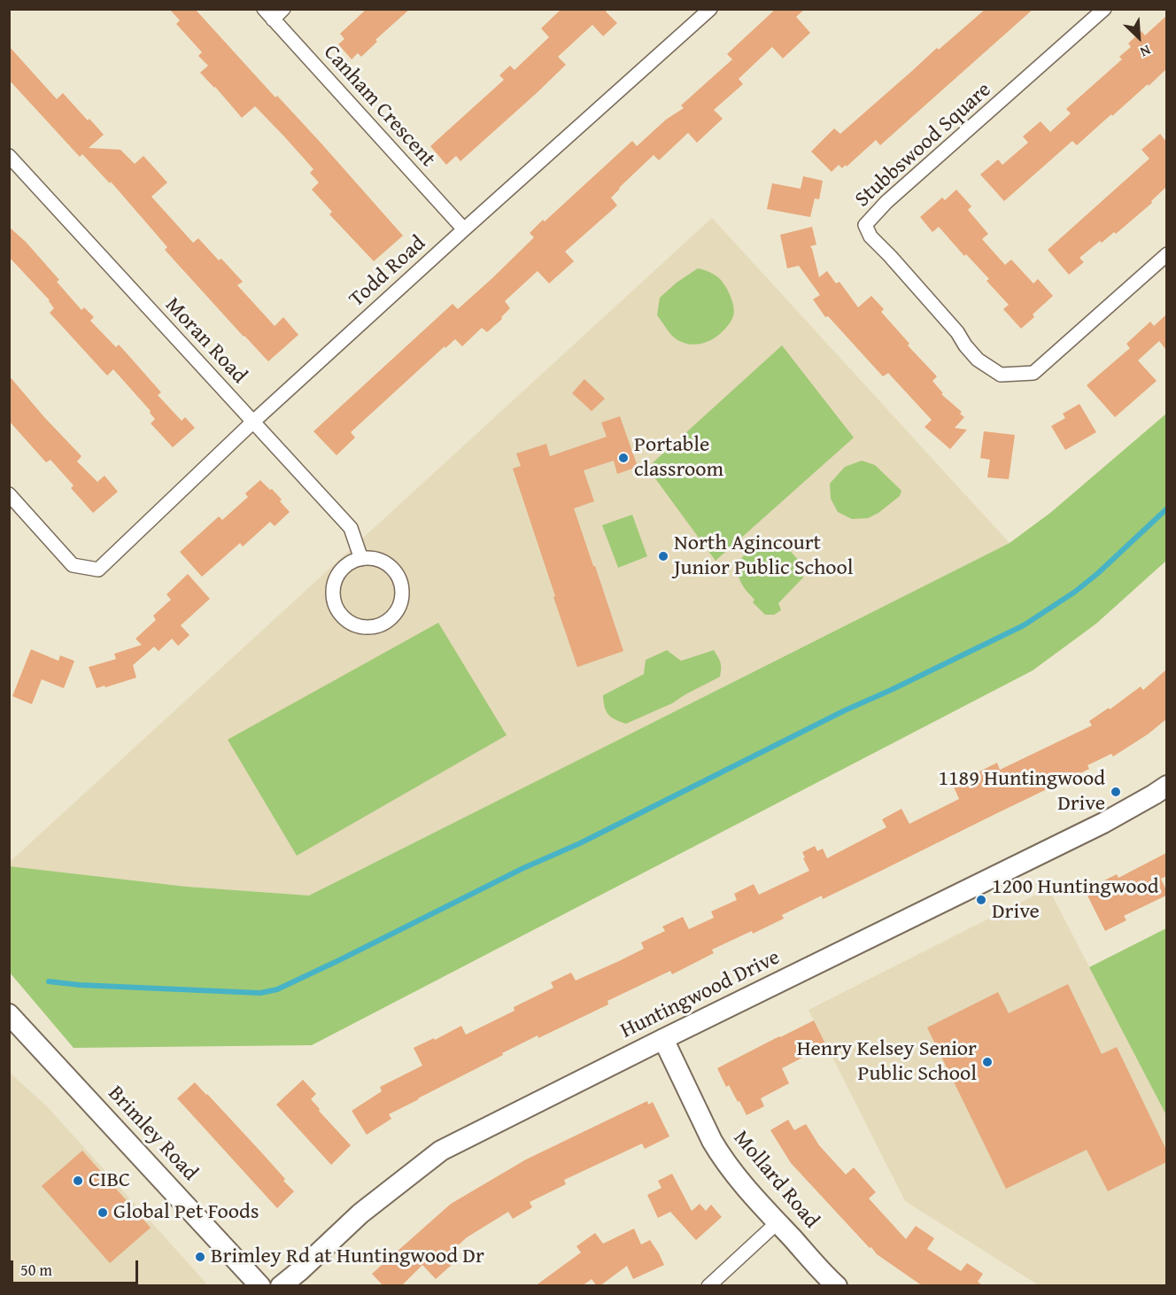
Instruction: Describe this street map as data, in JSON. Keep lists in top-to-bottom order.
{
  "streets": {
    "street": [
      "Canham Crescent",
      "Stubbswood Square",
      "Todd Road",
      "Moran Road",
      "Huntingwood Drive",
      "Brimley Road",
      "Mollard Road"
    ]
  },
  "crossings": [
    ["Canham Crescent", "Todd Road"],
    ["Todd Road", "Moran Road"],
    ["Huntingwood Drive", "Mollard Road"]
  ],
  "places": [
    "Portable classroom",
    "North Agincourt Junior Public School",
    "1189 Huntingwood Drive",
    "1200 Huntingwood Drive",
    "Henry Kelsey Senior Public School",
    "CIBC",
    "Global Pet Foods",
    "Brimley Rd at Huntingwood Dr"
  ],
  "scale_bar": "50 m",
  "north": "bottom right"
}
